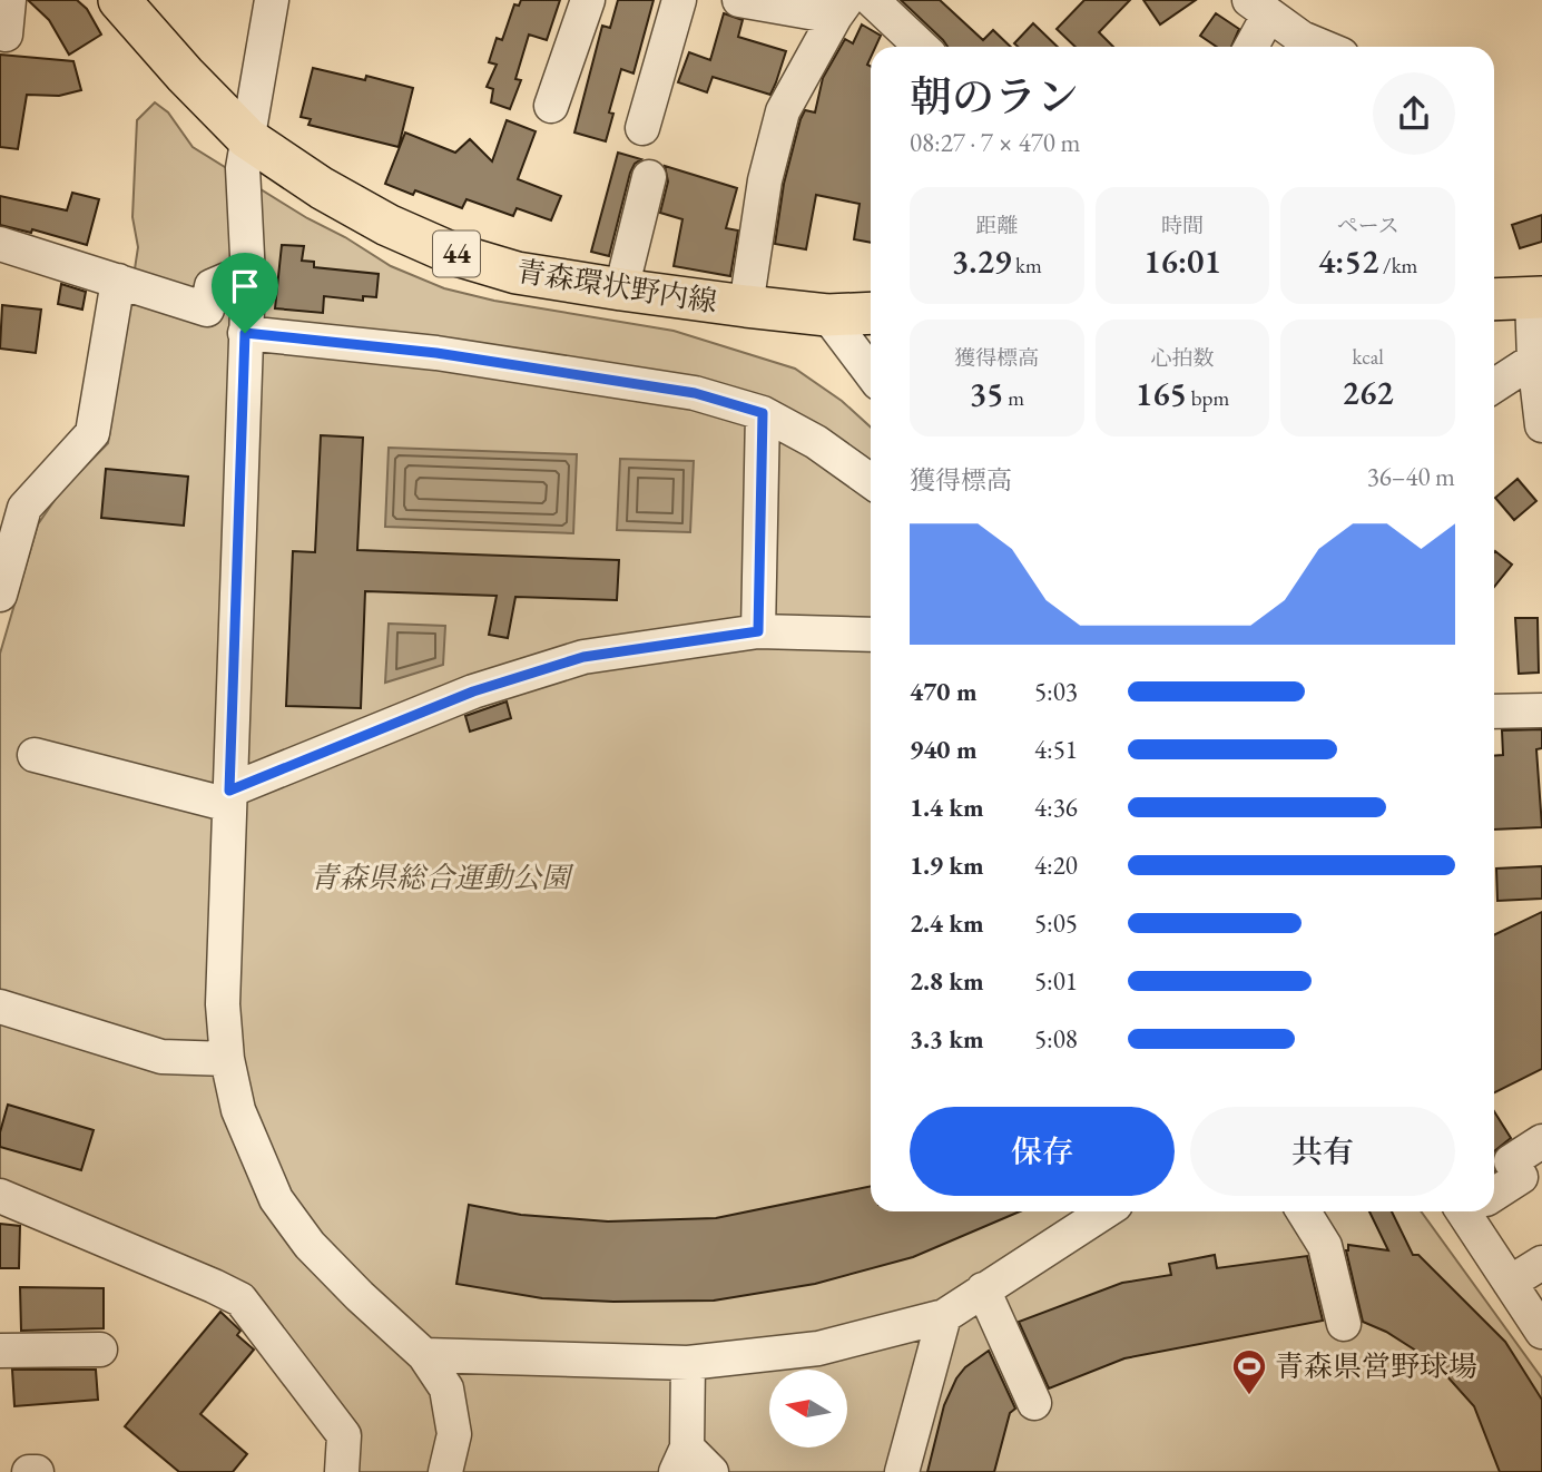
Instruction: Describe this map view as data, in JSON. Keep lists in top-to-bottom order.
{
  "streets": {
    "main road": ["44", "青森環状野内線"]
  },
  "parks": ["青森県総合運動公園"],
  "places": {
    "sports": ["青森県営野球場"]
  },
  "north": "left",
  "page": {
    "heading": ["朝のラン", "08:27 · 7 × 470 m"],
    "stats": [
      ["距離", "3.29 km"],
      ["時間", "16:01"],
      ["ペース", "4:52 /km"],
      ["獲得標高", "35 m"],
      ["心拍数", "165 bpm"],
      ["kcal", "262"]
    ],
    "chart": ["獲得標高", "36–40 m"],
    "list": [
      {
        "name": "470 m",
        "note": "5:03"
      },
      {
        "name": "940 m",
        "note": "4:51"
      },
      {
        "name": "1.4 km",
        "note": "4:36"
      },
      {
        "name": "1.9 km",
        "note": "4:20"
      },
      {
        "name": "2.4 km",
        "note": "5:05"
      },
      {
        "name": "2.8 km",
        "note": "5:01"
      },
      {
        "name": "3.3 km",
        "note": "5:08"
      }
    ],
    "buttons": ["保存", "共有"]
  }
}
